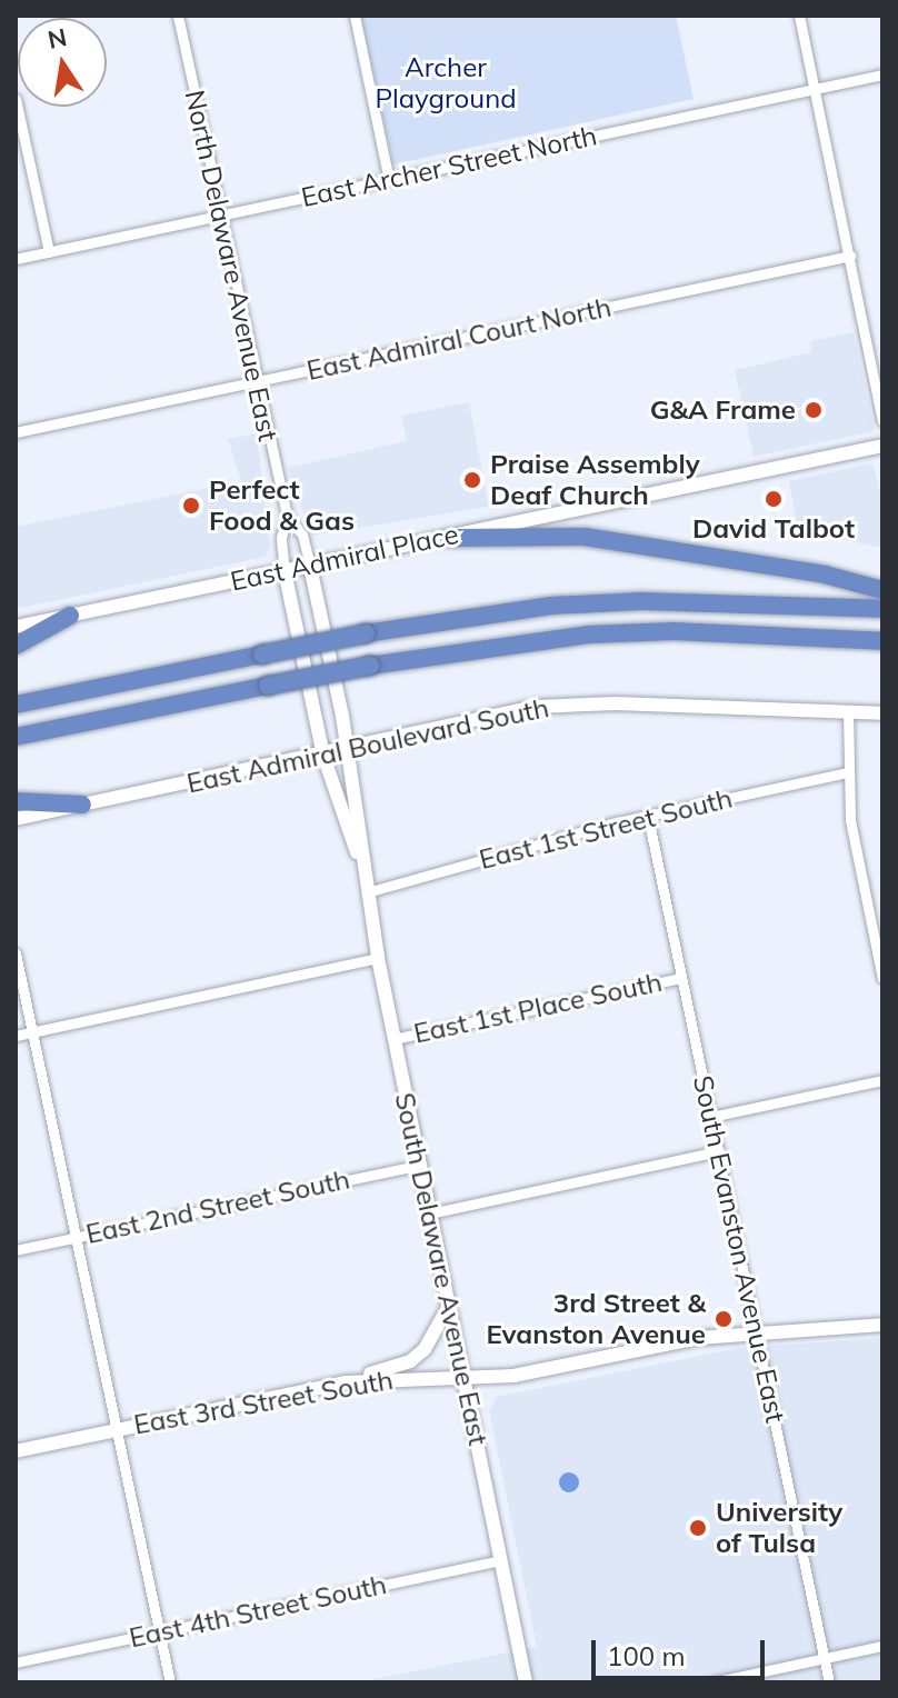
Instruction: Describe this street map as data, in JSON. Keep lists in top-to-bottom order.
{
  "streets": {
    "street": [
      "East Archer Street North",
      "North Delaware Avenue East",
      "East Admiral Court North",
      "East Admiral Place",
      "East Admiral Boulevard South",
      "East 1st Street South",
      "East 1st Place South",
      "East 2nd Street South",
      "South Evanston Avenue East",
      "South Delaware Avenue East",
      "East 3rd Street South",
      "East 4th Street South"
    ]
  },
  "crossings": [
    ["East Archer Street North", "North Delaware Avenue East"],
    ["North Delaware Avenue East", "East Admiral Court North"],
    ["North Delaware Avenue East", "East Admiral Place"],
    ["North Delaware Avenue East", "East Admiral Boulevard South"],
    ["North Delaware Avenue East", "South Delaware Avenue East"],
    ["East Admiral Boulevard South", "South Delaware Avenue East"],
    ["East 1st Street South", "South Evanston Avenue East"],
    ["East 1st Street South", "South Delaware Avenue East"],
    ["East 1st Place South", "South Evanston Avenue East"],
    ["East 1st Place South", "South Delaware Avenue East"],
    ["East 2nd Street South", "South Delaware Avenue East"],
    ["South Evanston Avenue East", "East 3rd Street South"],
    ["South Delaware Avenue East", "East 3rd Street South"],
    ["South Delaware Avenue East", "East 4th Street South"]
  ],
  "parks": ["Archer Playground"],
  "places": [
    "G&A Frame",
    "Praise Assembly Deaf Church",
    "David Talbot",
    "Perfect Food & Gas",
    "3rd Street & Evanston Avenue",
    "University of Tulsa"
  ],
  "scale_bar": "100 m",
  "north": "top"
}
